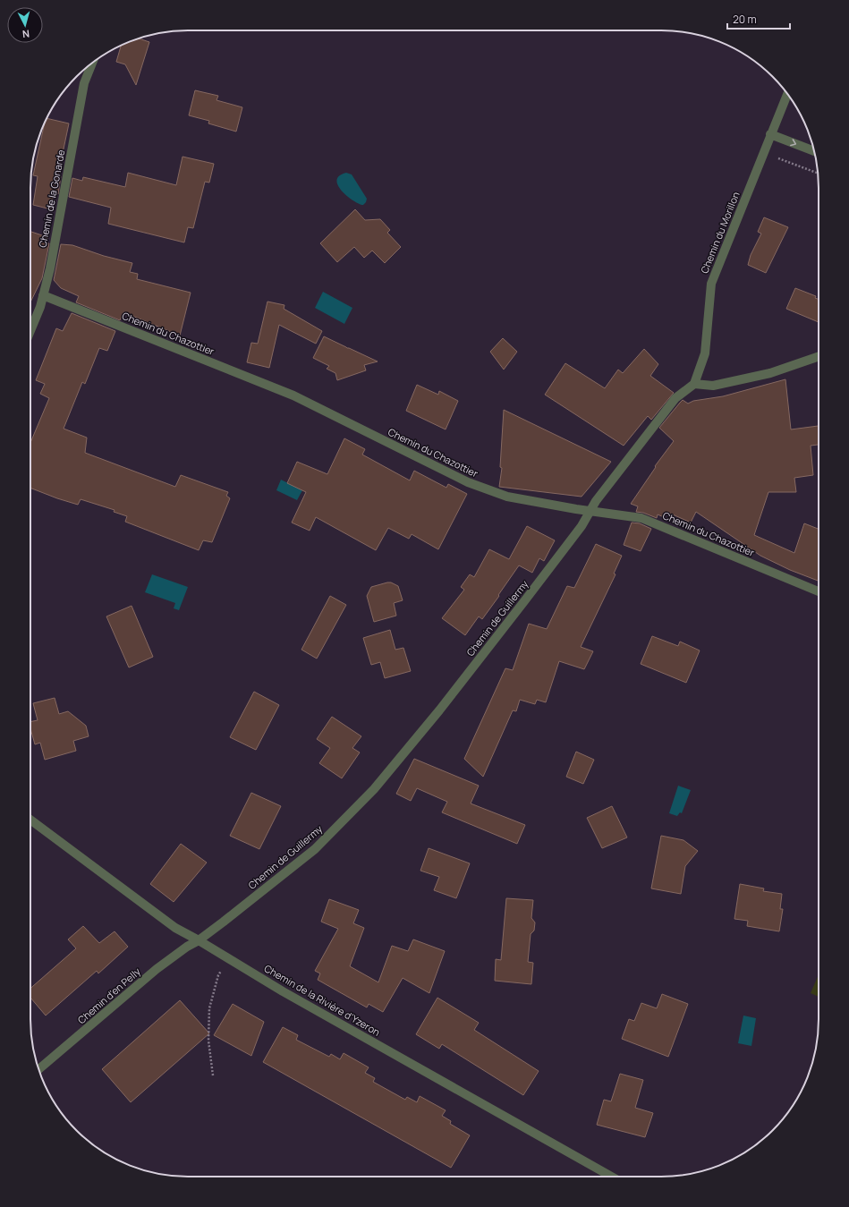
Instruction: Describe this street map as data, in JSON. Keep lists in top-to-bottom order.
{
  "streets": {
    "street": [
      "Chemin de la Gonarde",
      "Chemin du Morillon",
      "Chemin du Chazottier",
      "Chemin de Guillermy",
      "Chemin d'en Pelly",
      "Chemin de la Rivière d'Yzeron"
    ]
  },
  "crossings": [
    ["Chemin de la Gonarde", "Chemin du Chazottier"],
    ["Chemin du Morillon", "Chemin de Guillermy"],
    ["Chemin du Chazottier", "Chemin de Guillermy"],
    ["Chemin de Guillermy", "Chemin d'en Pelly"],
    ["Chemin de Guillermy", "Chemin de la Rivière d'Yzeron"],
    ["Chemin d'en Pelly", "Chemin de la Rivière d'Yzeron"]
  ],
  "scale_bar": "20 m",
  "north": "bottom"
}
